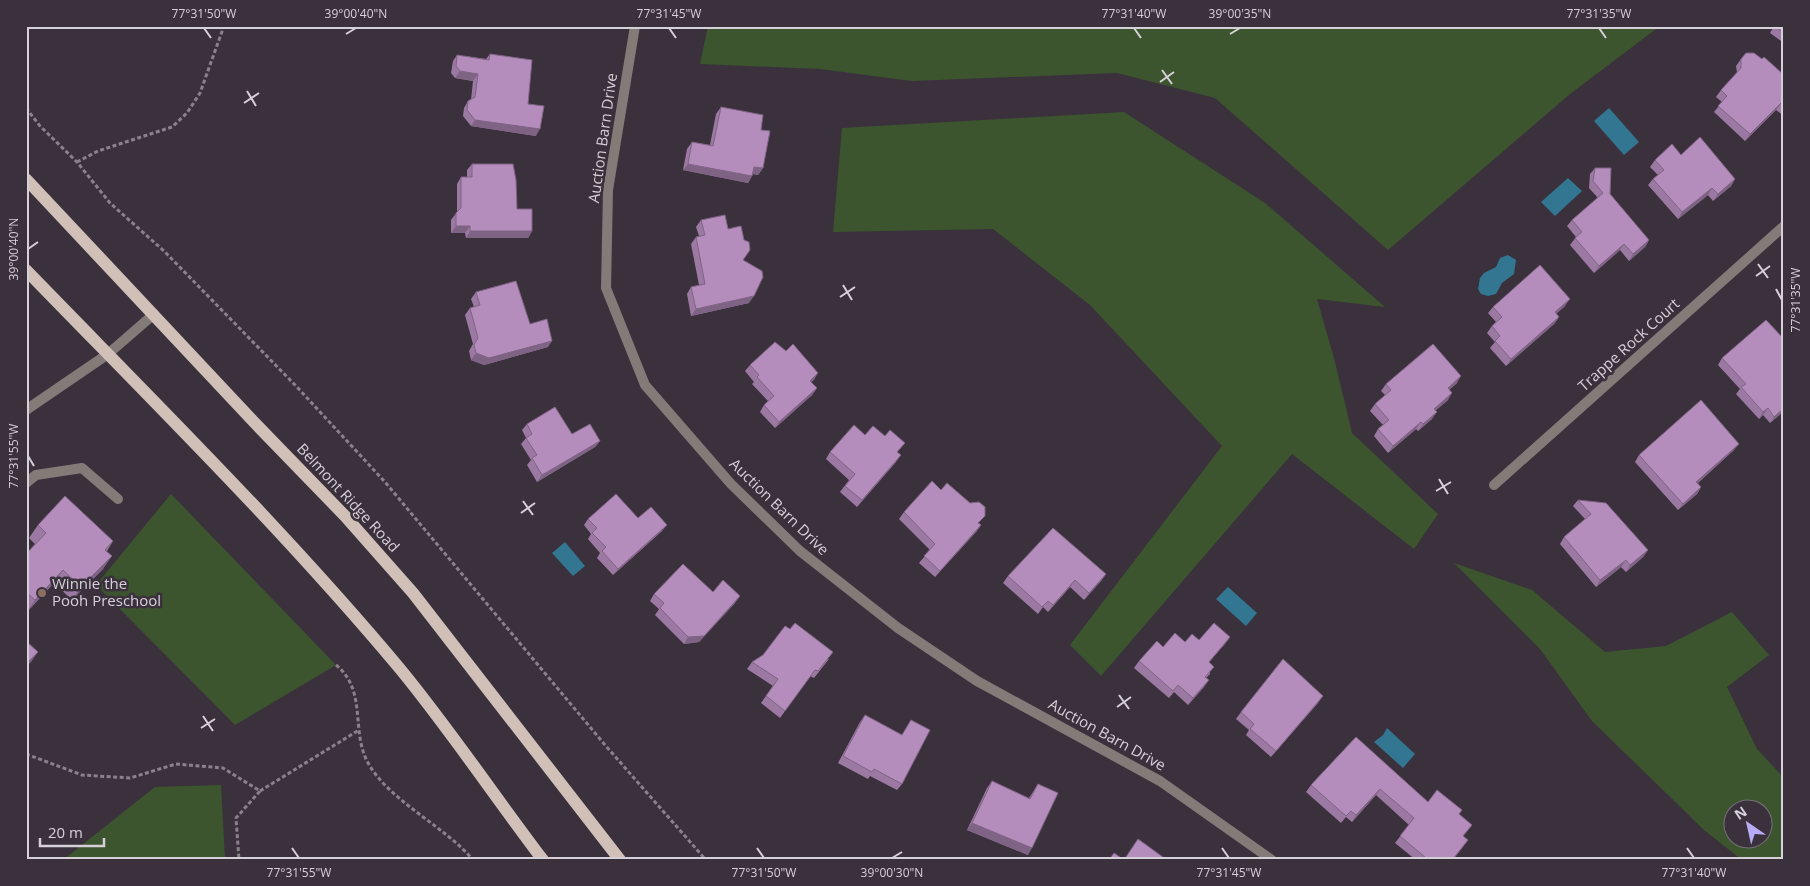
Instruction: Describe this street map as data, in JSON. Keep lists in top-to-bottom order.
{
  "streets": {
    "main road": ["Belmont Ridge Road"],
    "street": ["Auction Barn Drive", "Trappe Rock Court"]
  },
  "places": ["Winnie the Pooh Preschool"],
  "scale_bar": "20 m",
  "north": "top left",
  "coordinates": [
    "77°31'50\"W",
    "39°00'40\"N",
    "77°31'45\"W",
    "77°31'40\"W",
    "39°00'35\"N",
    "77°31'35\"W",
    "77°31'55\"W",
    "39°00'30\"N"
  ]
}
